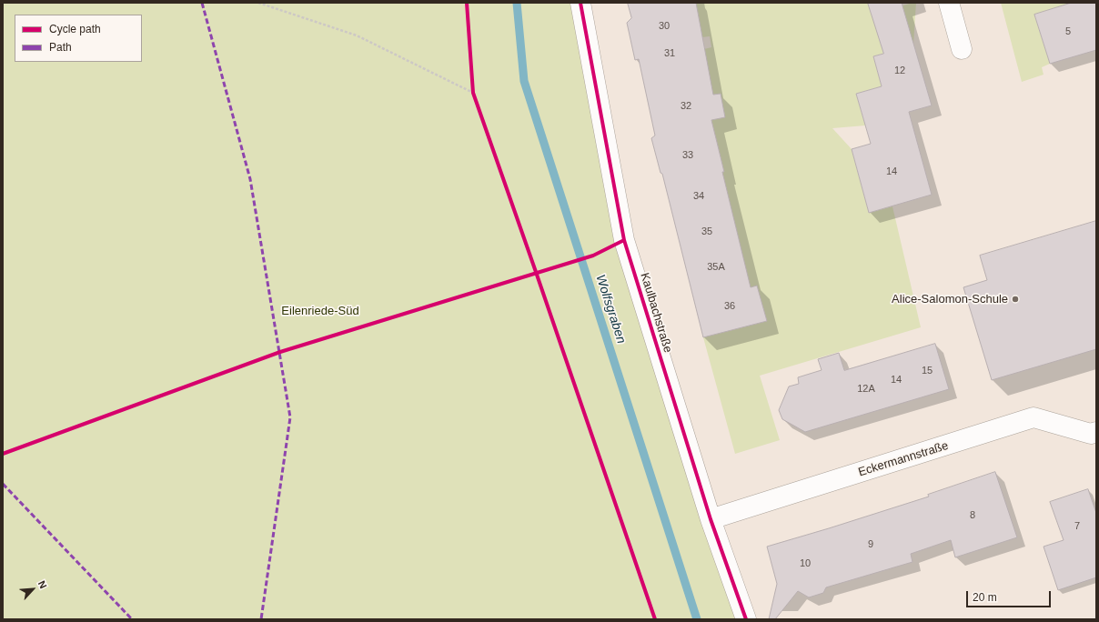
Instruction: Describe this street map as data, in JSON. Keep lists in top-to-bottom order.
{
  "streets": {
    "street": ["Kaulbachstraße", "Eckermannstraße"]
  },
  "crossings": [
    ["Kaulbachstraße", "Eckermannstraße"]
  ],
  "water": ["Wolfsgraben"],
  "parks": ["Eilenriede-Süd"],
  "places": ["Alice-Salomon-Schule"],
  "house_numbers": [
    "30",
    "5",
    "31",
    "12",
    "32",
    "33",
    "14",
    "34",
    "35",
    "35A",
    "36",
    "15",
    "14",
    "12A",
    "8",
    "7",
    "9",
    "10"
  ],
  "legend": ["Cycle path", "Path"],
  "scale_bar": "20 m",
  "north": "top right"
}
